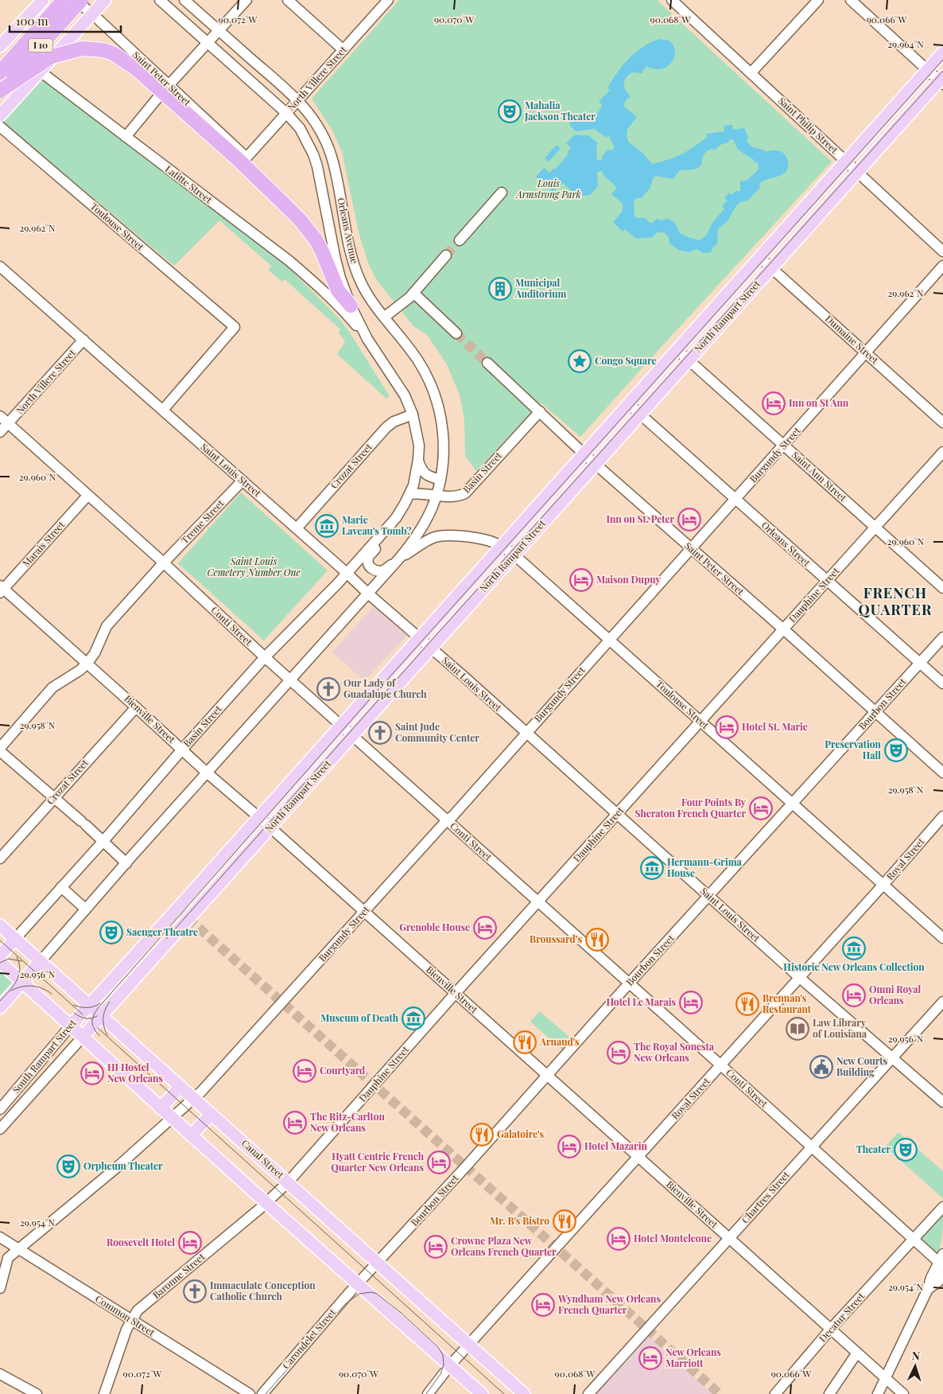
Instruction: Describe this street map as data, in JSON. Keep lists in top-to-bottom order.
{
  "streets": {
    "highway": ["I 10"],
    "main road": ["North Rampart Street", "South Rampart Street", "Canal Street"],
    "street": [
      "Saint Peter Street",
      "North Villere Street",
      "Saint Philip Street",
      "Lafitte Street",
      "Toulouse Street",
      "Orleans Avenue",
      "Dumaine Street",
      "Burgundy Street",
      "Crozat Street",
      "Saint Louis Street",
      "Basin Street",
      "Saint Ann Street",
      "Treme Street",
      "Marais Street",
      "Orleans Street",
      "Dauphine Street",
      "Conti Street",
      "Bourbon Street",
      "Bienville Street",
      "Royal Street",
      "Chartres Street",
      "Baronne Street",
      "Common Street",
      "Decatur Street",
      "Carondelet Street"
    ]
  },
  "crossings": [
    ["Saint Peter Street", "North Villere Street"],
    ["Saint Peter Street", "North Rampart Street"],
    ["Saint Peter Street", "Burgundy Street"],
    ["Saint Peter Street", "Basin Street"],
    ["Saint Peter Street", "Dauphine Street"],
    ["Saint Peter Street", "Bourbon Street"],
    ["North Villere Street", "Orleans Avenue"],
    ["North Villere Street", "Saint Louis Street"],
    ["North Villere Street", "Conti Street"],
    ["Saint Philip Street", "North Rampart Street"],
    ["Lafitte Street", "Orleans Avenue"],
    ["Toulouse Street", "Orleans Avenue"],
    ["Toulouse Street", "North Rampart Street"],
    ["Toulouse Street", "Burgundy Street"],
    ["Toulouse Street", "Saint Louis Street"],
    ["Toulouse Street", "Dauphine Street"],
    ["Toulouse Street", "Bourbon Street"],
    ["Toulouse Street", "Royal Street"],
    ["Orleans Avenue", "Crozat Street"],
    ["Orleans Avenue", "Basin Street"],
    ["North Rampart Street", "Dumaine Street"],
    ["North Rampart Street", "Saint Louis Street"],
    ["North Rampart Street", "Saint Ann Street"],
    ["North Rampart Street", "Orleans Street"],
    ["North Rampart Street", "Conti Street"],
    ["North Rampart Street", "Bienville Street"],
    ["North Rampart Street", "South Rampart Street"],
    ["North Rampart Street", "Canal Street"],
    ["Dumaine Street", "Burgundy Street"],
    ["Burgundy Street", "Saint Louis Street"],
    ["Burgundy Street", "Saint Ann Street"],
    ["Burgundy Street", "Orleans Street"],
    ["Burgundy Street", "Conti Street"],
    ["Burgundy Street", "Bienville Street"],
    ["Burgundy Street", "Canal Street"],
    ["Burgundy Street", "Common Street"],
    ["Crozat Street", "Saint Louis Street"],
    ["Crozat Street", "Bienville Street"],
    ["Saint Louis Street", "Basin Street"],
    ["Saint Louis Street", "Treme Street"],
    ["Saint Louis Street", "Dauphine Street"],
    ["Saint Louis Street", "Bourbon Street"],
    ["Saint Louis Street", "Royal Street"],
    ["Saint Louis Street", "Chartres Street"],
    ["Basin Street", "Conti Street"],
    ["Basin Street", "Bienville Street"],
    ["Basin Street", "Canal Street"],
    ["Saint Ann Street", "Dauphine Street"],
    ["Treme Street", "Conti Street"],
    ["Treme Street", "Bienville Street"],
    ["Marais Street", "Conti Street"],
    ["Marais Street", "Bienville Street"],
    ["Orleans Street", "Dauphine Street"],
    ["Orleans Street", "Bourbon Street"],
    ["Dauphine Street", "Conti Street"],
    ["Dauphine Street", "Bienville Street"],
    ["Dauphine Street", "Canal Street"],
    ["Dauphine Street", "Baronne Street"],
    ["Conti Street", "Bourbon Street"],
    ["Conti Street", "Royal Street"],
    ["Conti Street", "Chartres Street"],
    ["Conti Street", "Decatur Street"],
    ["Bourbon Street", "Bienville Street"],
    ["Bourbon Street", "Canal Street"],
    ["Bourbon Street", "Carondelet Street"],
    ["Bienville Street", "Royal Street"],
    ["Bienville Street", "Chartres Street"],
    ["Bienville Street", "Decatur Street"],
    ["Royal Street", "Canal Street"],
    ["South Rampart Street", "Canal Street"],
    ["Canal Street", "Baronne Street"],
    ["Baronne Street", "Common Street"]
  ],
  "districts": ["FRENCH QUARTER"],
  "parks": ["Louis Armstrong Park", "Saint Louis Cemetery Number One"],
  "places": {
    "theatre": [
      "Mahalia Jackson Theater",
      "Preservation Hall",
      "Saenger Theatre",
      "Theater",
      "Orpheum Theater"
    ],
    "building": ["Municipal Auditorium"],
    "place": ["Congo Square"],
    "hotel": [
      "Inn on St Ann",
      "Inn on St. Peter",
      "Maison Dupuy",
      "Hotel St. Marie",
      "Four Points By Sheraton French Quarter",
      "Grenoble House",
      "Omni Royal Orleans",
      "Hotel Le Marais",
      "The Royal Sonesta New Orleans",
      "Courtyard",
      "HI Hostel New Orleans",
      "The Ritz-Carlton New Orleans",
      "Hotel Mazarin",
      "Hyatt Centric French Quarter New Orleans",
      "Hotel Monteleone",
      "Roosevelt Hotel",
      "Crowne Plaza New Orleans French Quarter",
      "Wyndham New Orleans French Quarter",
      "New Orleans Marriott"
    ],
    "museum": [
      "Marie Laveau's Tomb?",
      "Hermann-Grima House",
      "Historic New Orleans Collection",
      "Museum of Death"
    ],
    "church": ["Our Lady of Guadalupe Church", "Saint Jude Community Center", "Immaculate Conception Catholic Church"],
    "restaurant": [
      "Broussard’s",
      "Brennan's Restaurant",
      "Arnaud's",
      "Galatoire's",
      "Mr. B's Bistro"
    ],
    "library": ["Law Library of Louisiana"],
    "public building": ["New Courts Building"]
  },
  "scale_bar": "100 m",
  "north": "top",
  "coordinates": [
    "90.072°W",
    "90.070°W",
    "90.068°W",
    "90.066°W",
    "29.964°N",
    "29.962°N",
    "29.960°N",
    "29.958°N",
    "29.956°N",
    "29.954°N"
  ]
}
